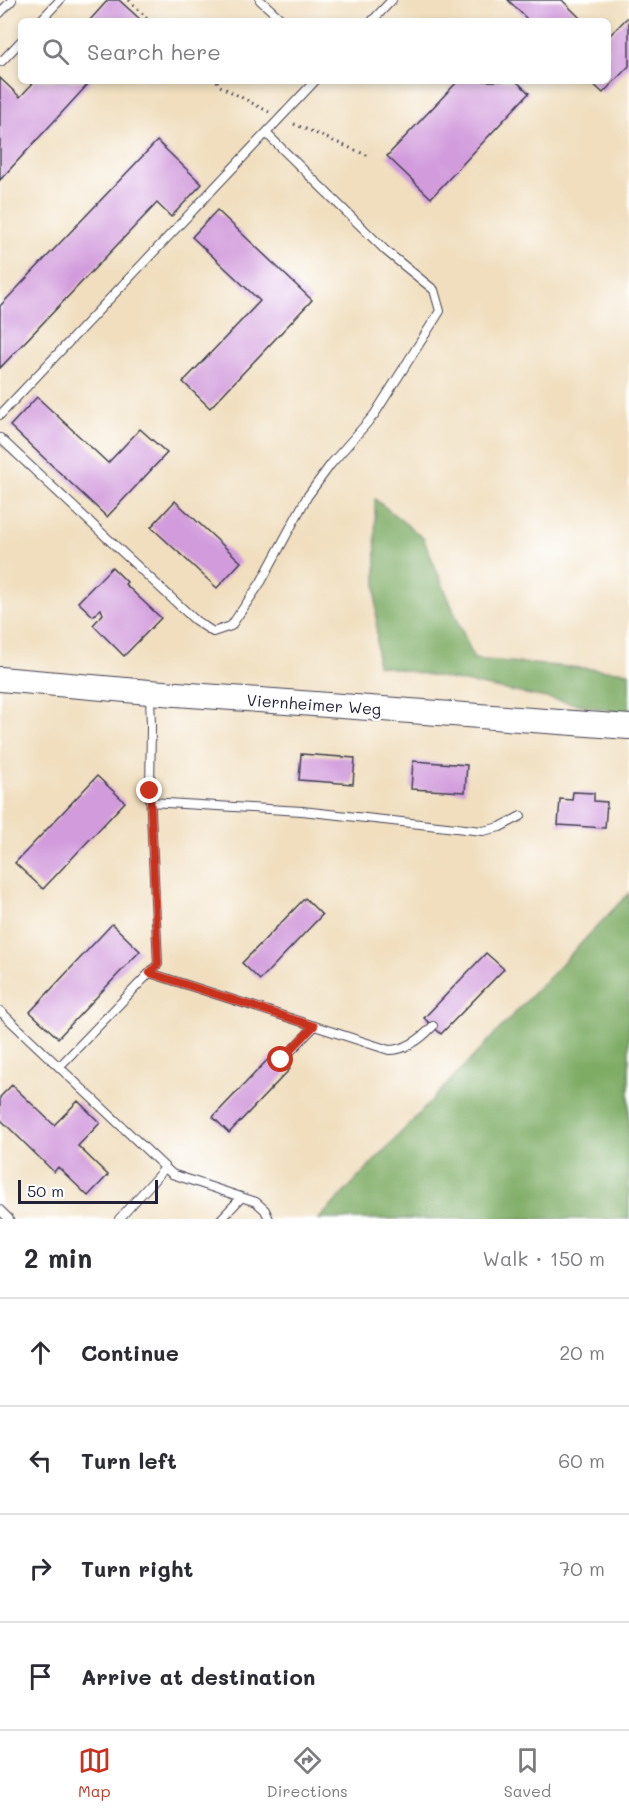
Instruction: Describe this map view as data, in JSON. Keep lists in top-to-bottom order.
{
  "streets": {
    "street": ["Viernheimer Weg"]
  },
  "scale_bar": "50 m",
  "page": {
    "search": "Search here",
    "scale": "50 m",
    "heading": ["2 min", "Walk · 150 m"],
    "list": [
      ["Continue", "20 m"],
      ["Turn left", "60 m"],
      ["Turn right", "70 m"],
      "Arrive at destination"
    ],
    "nav": ["Map", "Directions", "Saved"]
  }
}
